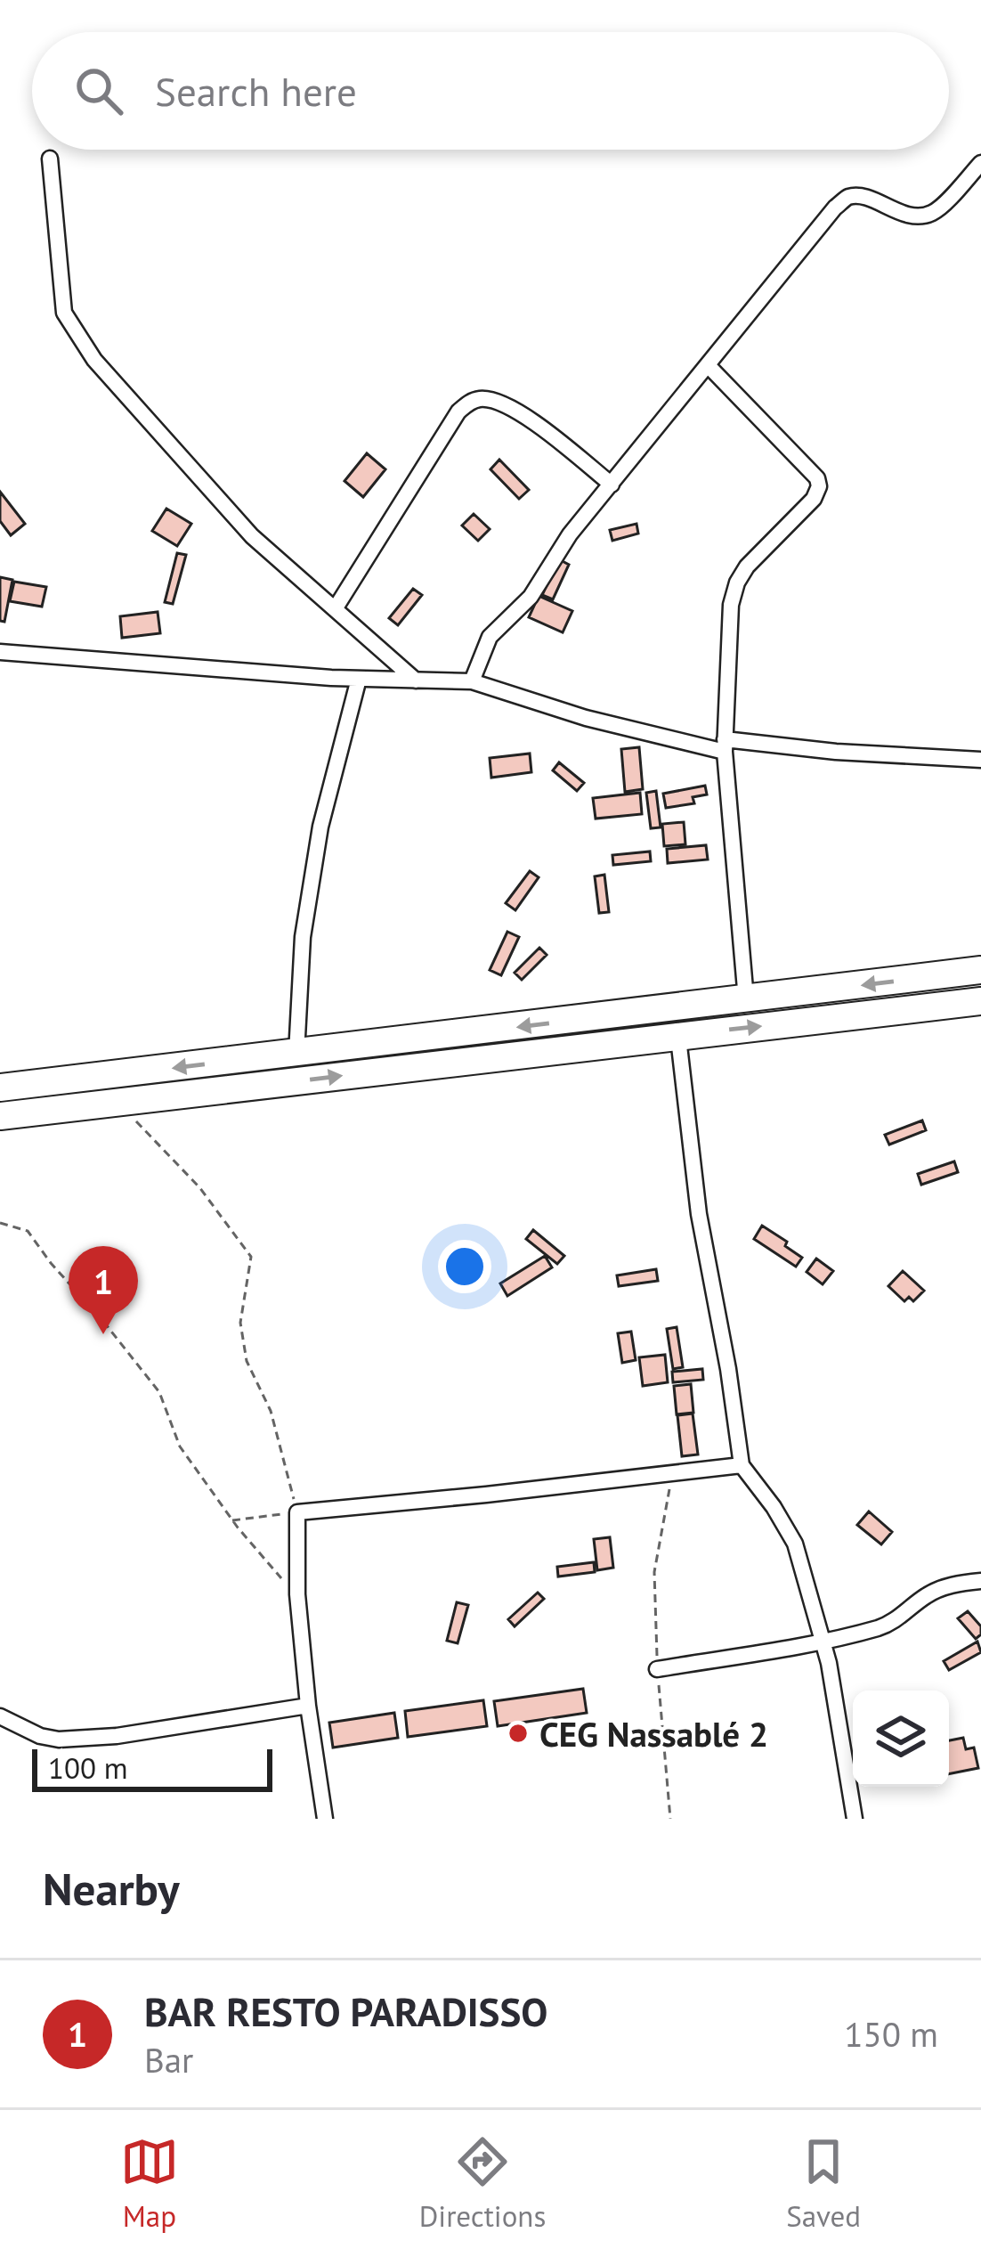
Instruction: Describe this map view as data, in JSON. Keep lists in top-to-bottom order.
{
  "places": ["CEG Nassablé 2"],
  "scale_bar": "100 m",
  "page": {
    "search": "Search here",
    "pins": "1",
    "scale": "100 m",
    "heading": "Nearby",
    "list": [
      {
        "mark": "1",
        "name": "BAR RESTO PARADISSO",
        "note": "Bar",
        "value": "150 m"
      }
    ],
    "nav": ["Map", "Directions", "Saved"]
  }
}
